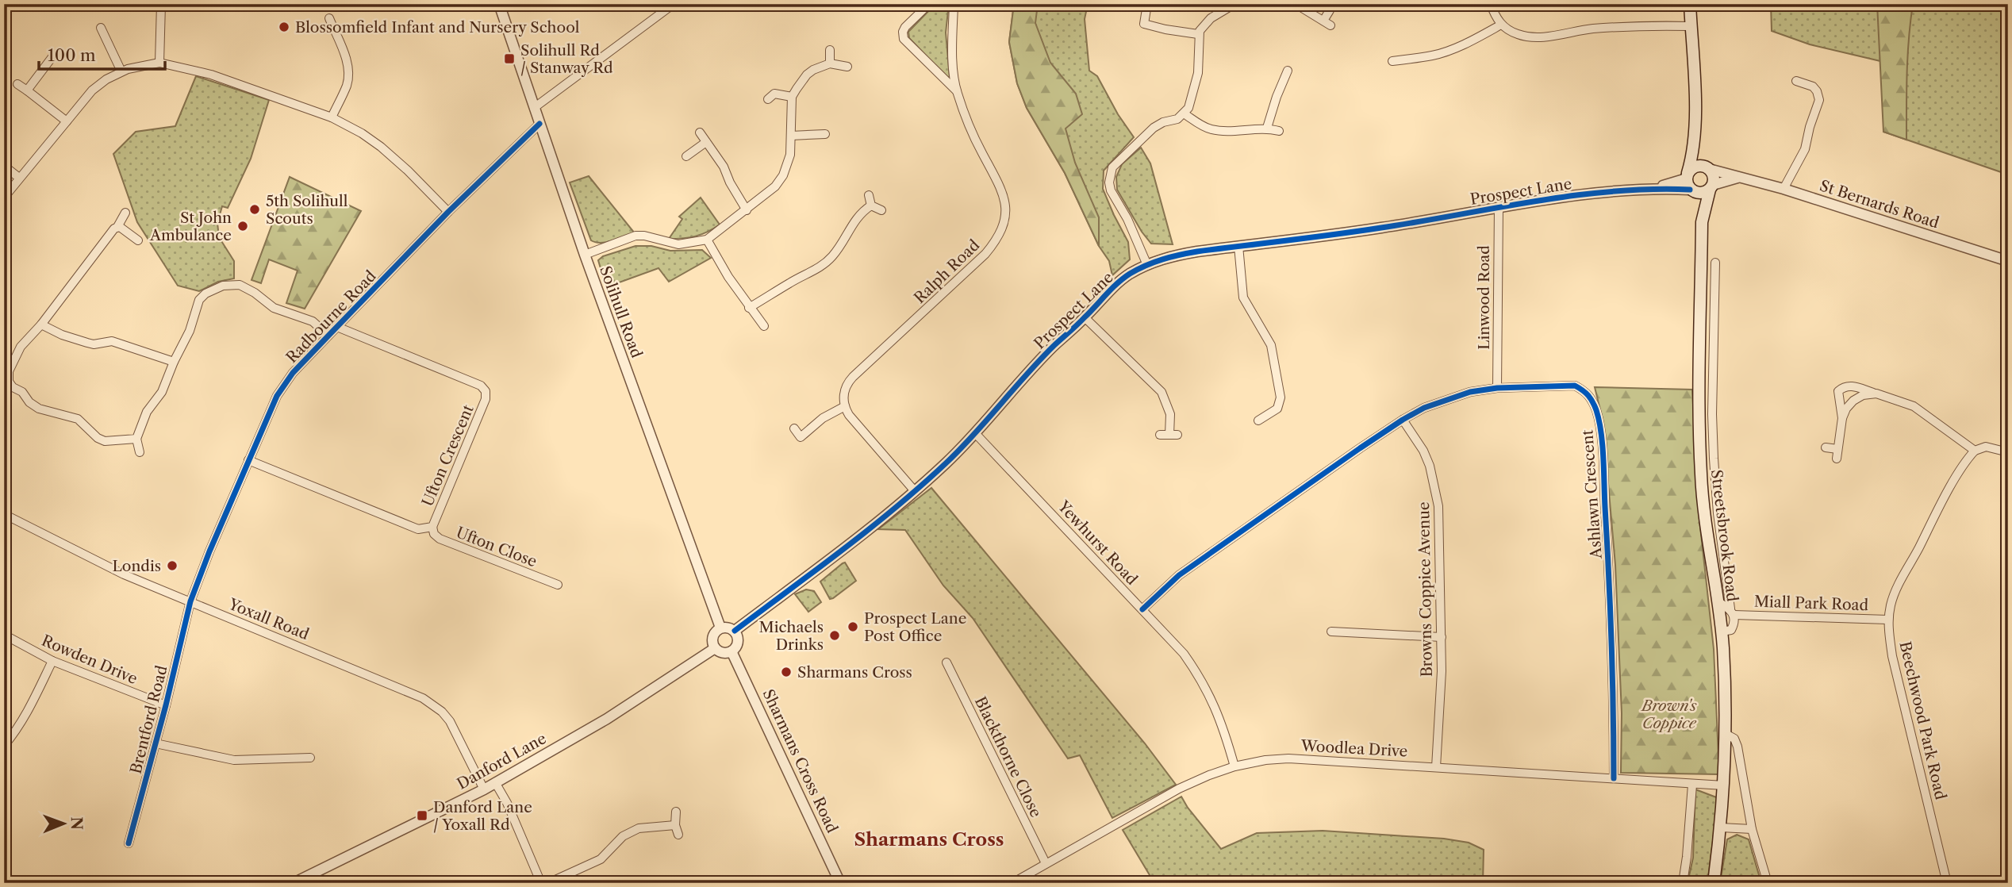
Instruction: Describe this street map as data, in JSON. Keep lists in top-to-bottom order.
{
  "streets": {
    "main road": ["Streetsbrook Road"],
    "street": [
      "Prospect Lane",
      "St Bernards Road",
      "Ralph Road",
      "Linwood Road",
      "Solihull Road",
      "Radbourne Road",
      "Ufton Crescent",
      "Ashlawn Crescent",
      "Yewhurst Road",
      "Ufton Close",
      "Browns Coppice Avenue",
      "Miall Park Road",
      "Yoxall Road",
      "Rowden Drive",
      "Brentford Road",
      "Beechwood Park Road",
      "Woodlea Drive",
      "Blackthorne Close",
      "Danford Lane",
      "Sharmans Cross Road"
    ]
  },
  "crossings": [
    ["Prospect Lane", "St Bernards Road"],
    ["Prospect Lane", "Linwood Road"],
    ["Prospect Lane", "Solihull Road"],
    ["Prospect Lane", "Streetsbrook Road"],
    ["Prospect Lane", "Yewhurst Road"],
    ["Prospect Lane", "Danford Lane"],
    ["Prospect Lane", "Sharmans Cross Road"],
    ["St Bernards Road", "Streetsbrook Road"],
    ["Linwood Road", "Ashlawn Crescent"],
    ["Solihull Road", "Radbourne Road"],
    ["Solihull Road", "Danford Lane"],
    ["Solihull Road", "Sharmans Cross Road"],
    ["Radbourne Road", "Ufton Crescent"],
    ["Radbourne Road", "Yoxall Road"],
    ["Radbourne Road", "Brentford Road"],
    ["Ufton Crescent", "Ufton Close"],
    ["Ashlawn Crescent", "Yewhurst Road"],
    ["Ashlawn Crescent", "Browns Coppice Avenue"],
    ["Ashlawn Crescent", "Woodlea Drive"],
    ["Streetsbrook Road", "Miall Park Road"],
    ["Streetsbrook Road", "Woodlea Drive"],
    ["Yewhurst Road", "Woodlea Drive"],
    ["Browns Coppice Avenue", "Woodlea Drive"],
    ["Miall Park Road", "Beechwood Park Road"],
    ["Yoxall Road", "Brentford Road"],
    ["Yoxall Road", "Danford Lane"],
    ["Rowden Drive", "Brentford Road"],
    ["Woodlea Drive", "Blackthorne Close"],
    ["Danford Lane", "Sharmans Cross Road"]
  ],
  "districts": ["Sharmans Cross"],
  "parks": ["Brown's Coppice"],
  "places": {
    "other": [
      "Blossomfield Infant and Nursery School",
      "5th Solihull Scouts",
      "St John Ambulance",
      "Londis",
      "Prospect Lane Post Office",
      "Michaels Drinks",
      "Sharmans Cross"
    ],
    "transit": ["Solihull Rd / Stanway Rd", "Danford Lane / Yoxall Rd"]
  },
  "scale_bar": "100 m",
  "north": "right"
}
